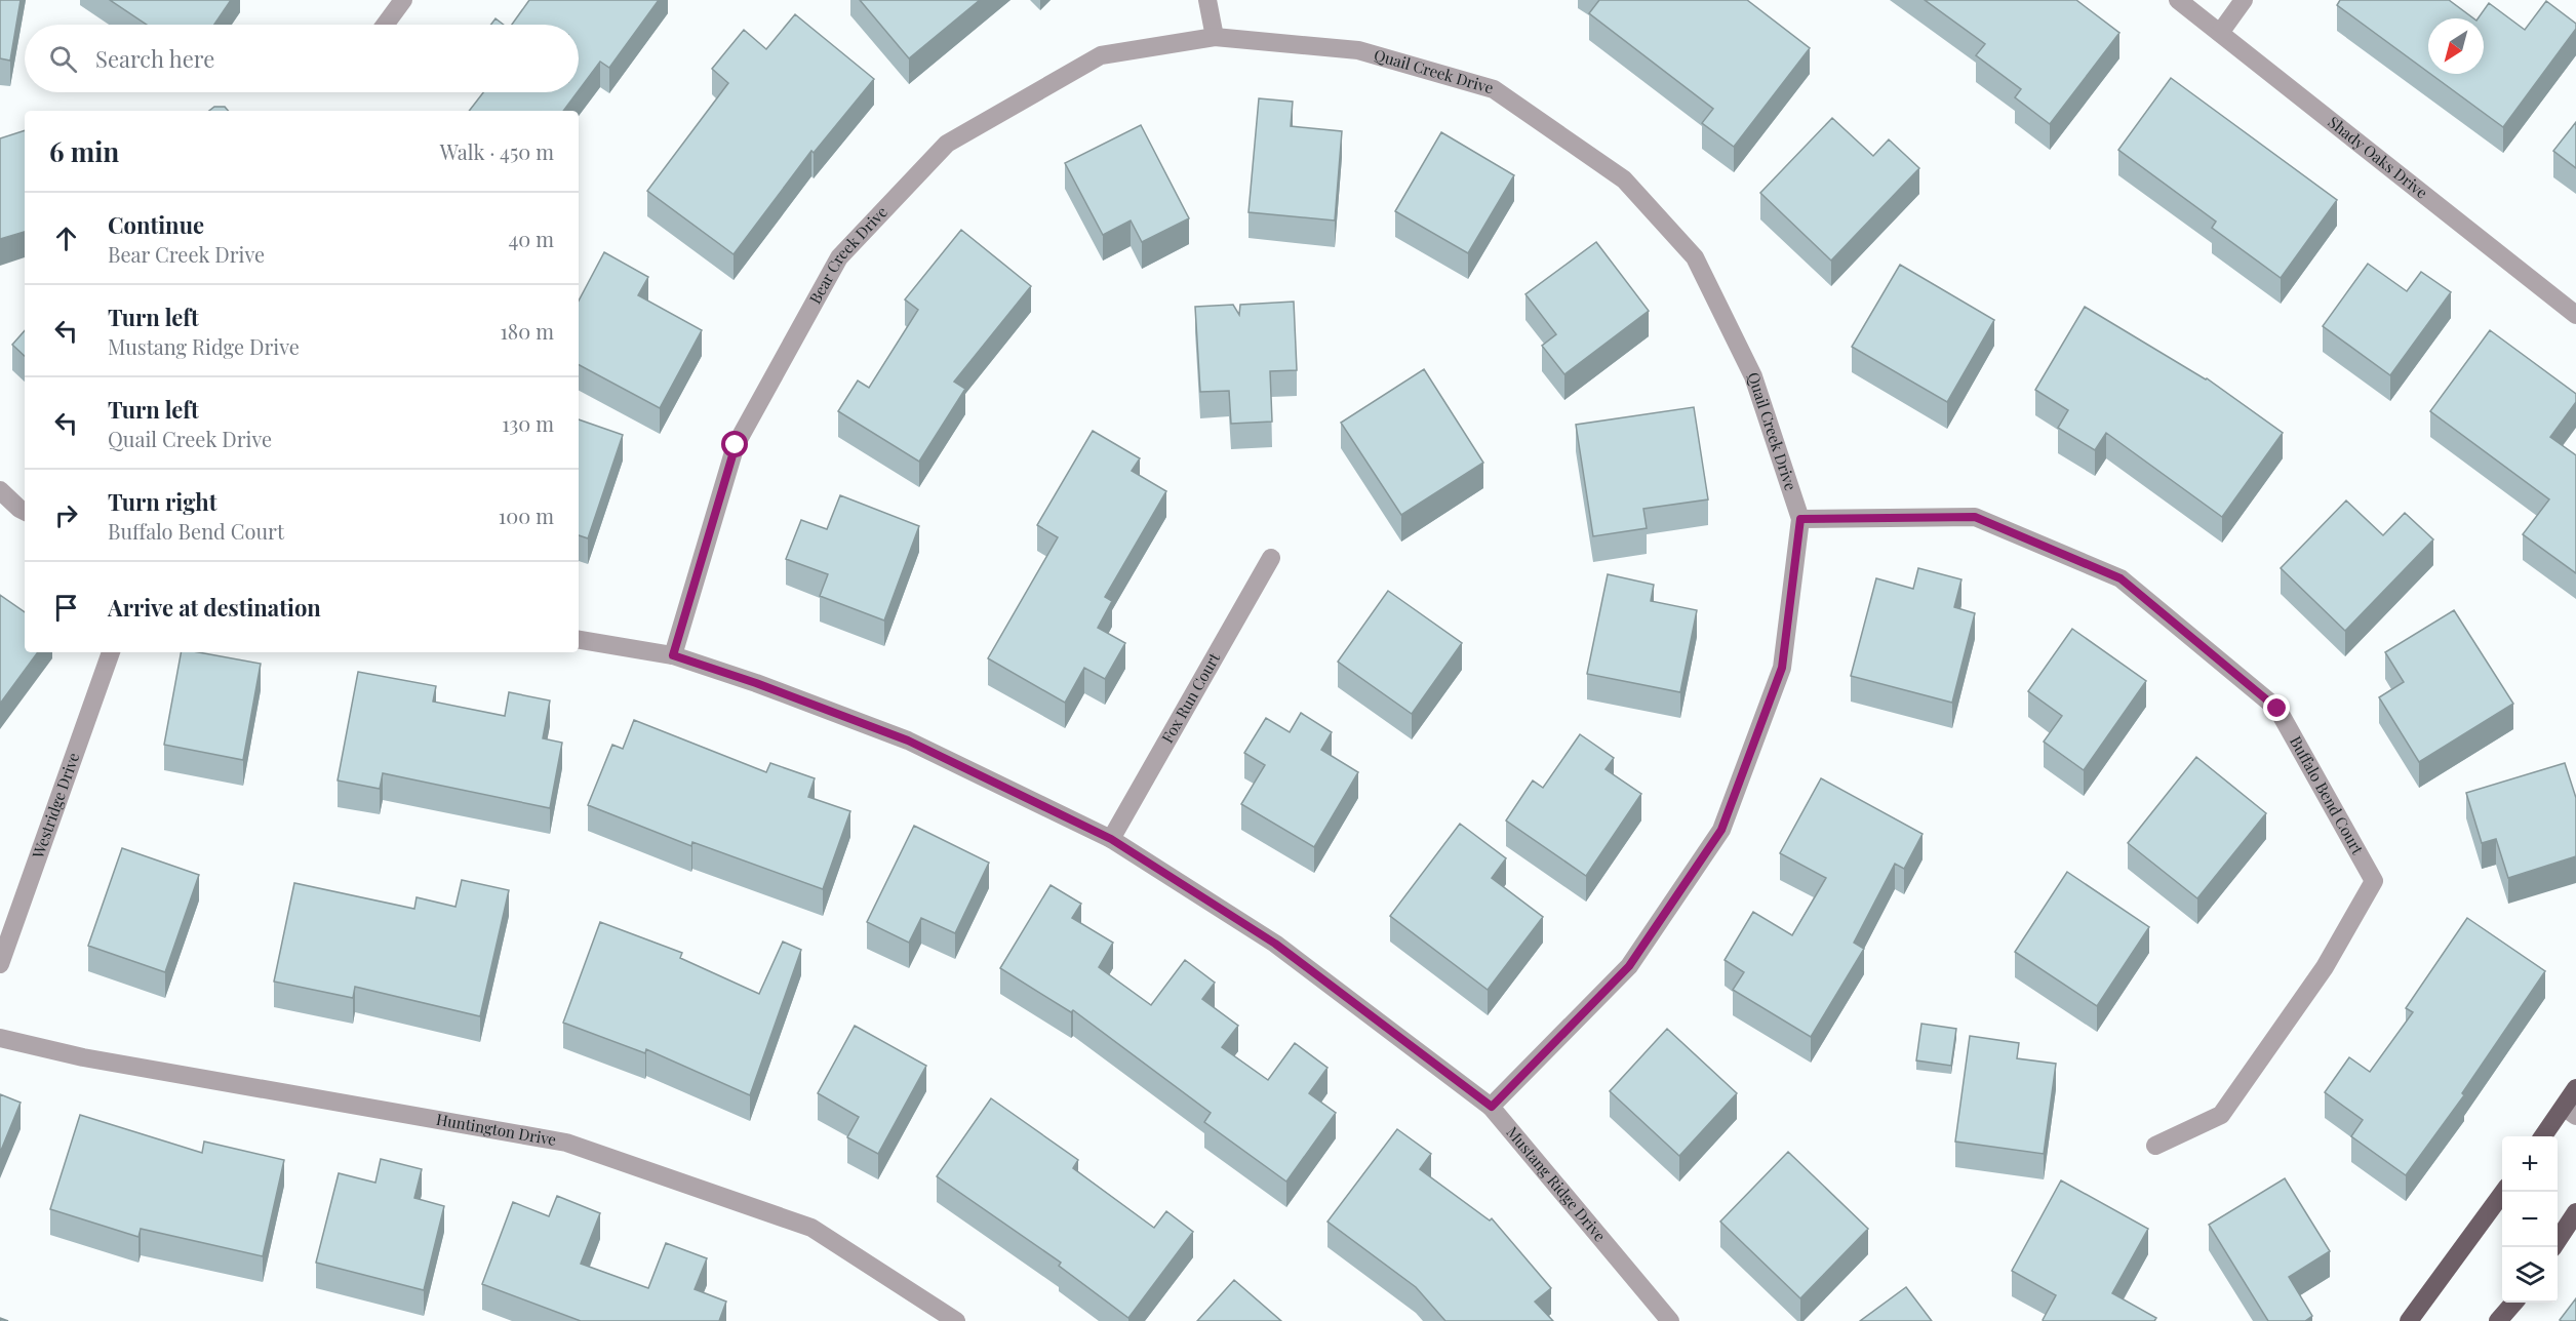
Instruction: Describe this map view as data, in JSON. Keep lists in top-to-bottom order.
{
  "streets": {
    "street": [
      "Quail Creek Drive",
      "Shady Oaks Drive",
      "Bear Creek Drive",
      "Fox Run Court",
      "Buffalo Bend Court",
      "Westridge Drive",
      "Huntington Drive",
      "Mustang Ridge Drive"
    ]
  },
  "crossings": [
    ["Quail Creek Drive", "Bear Creek Drive"],
    ["Quail Creek Drive", "Buffalo Bend Court"],
    ["Quail Creek Drive", "Mustang Ridge Drive"],
    ["Bear Creek Drive", "Mustang Ridge Drive"],
    ["Fox Run Court", "Mustang Ridge Drive"]
  ],
  "north": "bottom left",
  "page": {
    "search": "Search here",
    "heading": ["6 min", "Walk · 450 m"],
    "list": [
      ["Continue", "Bear Creek Drive", "40 m"],
      ["Turn left", "Mustang Ridge Drive", "180 m"],
      ["Turn left", "Quail Creek Drive", "130 m"],
      ["Turn right", "Buffalo Bend Court", "100 m"],
      "Arrive at destination"
    ],
    "map_buttons": ["+", "−"]
  }
}
